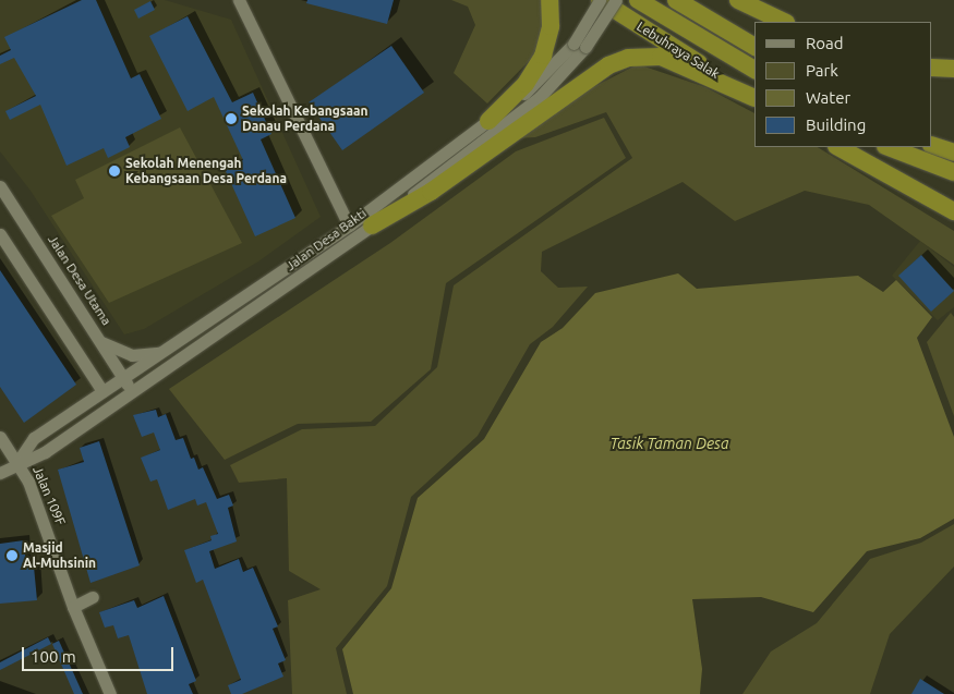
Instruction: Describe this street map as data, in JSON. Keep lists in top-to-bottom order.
{
  "streets": {
    "highway": ["Lebuhraya Salak"],
    "street": ["Jalan Desa Bakti", "Jalan Desa Utama", "Jalan 109F"]
  },
  "crossings": [
    ["Lebuhraya Salak", "Jalan Desa Bakti"],
    ["Jalan Desa Bakti", "Jalan Desa Utama"],
    ["Jalan Desa Bakti", "Jalan 109F"]
  ],
  "water": ["Tasik Taman Desa"],
  "places": ["Sekolah Kebangsaan Danau Perdana", "Sekolah Menengah Kebangsaan Desa Perdana", "Masjid Al-Muhsinin"],
  "legend": [
    "Road",
    "Park",
    "Water",
    "Building"
  ],
  "scale_bar": "100 m"
}
